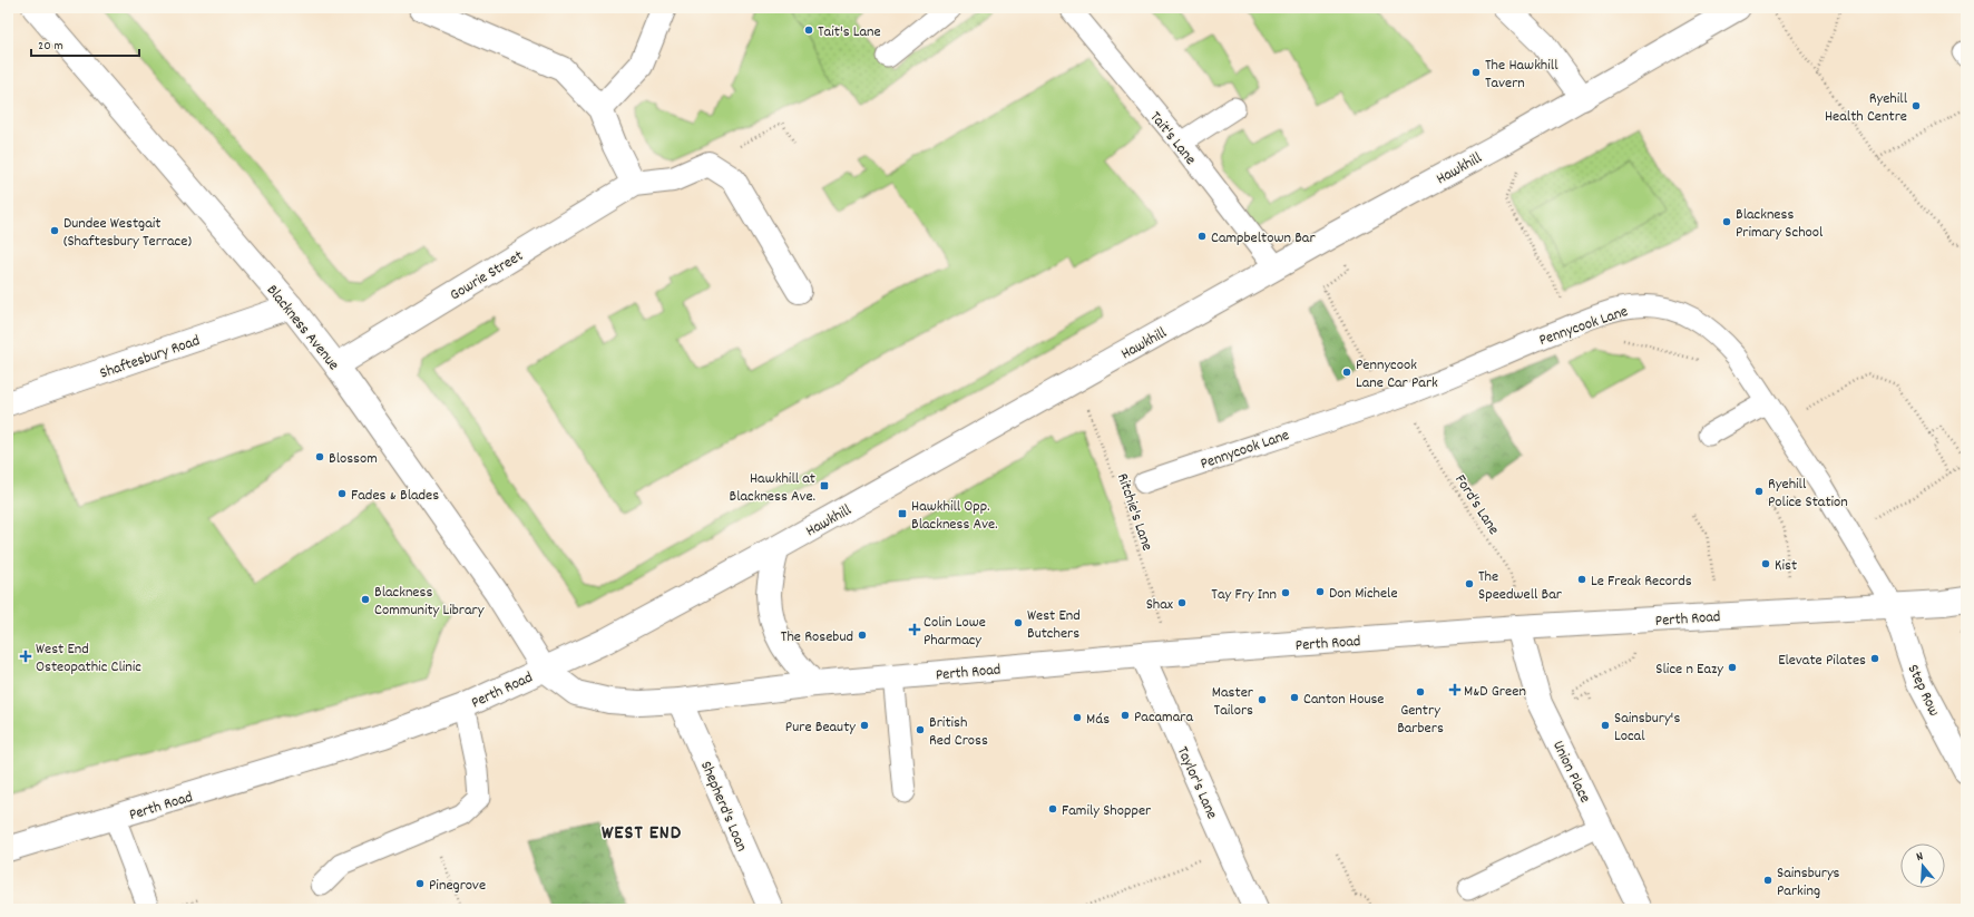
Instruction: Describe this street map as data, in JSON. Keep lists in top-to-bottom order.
{
  "streets": {
    "street": [
      "Hawkhill",
      "Gowrie Street",
      "Blackness Avenue",
      "Shaftesbury Road",
      "Perth Road",
      "Step Row",
      "Union Place",
      "Taylor's Lane",
      "Shepherd's Loan"
    ],
    "lane": ["Tait's Lane", "Pennycook Lane"],
    "path": ["Ford's Lane", "Ritchie's Lane"]
  },
  "crossings": [
    ["Tait's Lane", "Hawkhill"],
    ["Hawkhill", "Blackness Avenue"],
    ["Hawkhill", "Ritchie's Lane"],
    ["Hawkhill", "Perth Road"],
    ["Gowrie Street", "Blackness Avenue"],
    ["Pennycook Lane", "Ford's Lane"],
    ["Pennycook Lane", "Perth Road"],
    ["Pennycook Lane", "Step Row"],
    ["Blackness Avenue", "Shaftesbury Road"],
    ["Blackness Avenue", "Perth Road"],
    ["Ford's Lane", "Perth Road"],
    ["Ford's Lane", "Union Place"],
    ["Ritchie's Lane", "Perth Road"],
    ["Ritchie's Lane", "Taylor's Lane"],
    ["Perth Road", "Step Row"],
    ["Perth Road", "Union Place"],
    ["Perth Road", "Taylor's Lane"],
    ["Perth Road", "Shepherd's Loan"]
  ],
  "districts": ["WEST END"],
  "places": {
    "other": [
      "Tait's Lane",
      "The Hawkhill Tavern",
      "Ryehill Health Centre",
      "Blackness Primary School",
      "Dundee Westgait (Shaftesbury Terrace)",
      "Campbeltown Bar",
      "Pennycook Lane Car Park",
      "Blossom",
      "Ryehill Police Station",
      "Fades & Blades",
      "Kist",
      "Le Freak Records",
      "The Speedwell Bar",
      "Don Michele",
      "Tay Fry Inn",
      "Blackness Community Library",
      "Shax",
      "West End Butchers",
      "The Rosebud",
      "Elevate Pilates",
      "Slice n Eazy",
      "Gentry Barbers",
      "Canton House",
      "Master Tailors",
      "Pacamara",
      "Más",
      "Pure Beauty",
      "Sainsbury's Local",
      "British Red Cross",
      "Family Shopper",
      "Sainsburys Parking",
      "Pinegrove"
    ],
    "transit": ["Hawkhill at Blackness Ave.", "Hawkhill Opp. Blackness Ave."],
    "health": ["Colin Lowe Pharmacy", "West End Osteopathic Clinic", "M&D Green"]
  },
  "scale_bar": "20 m",
  "north": "top"
}
